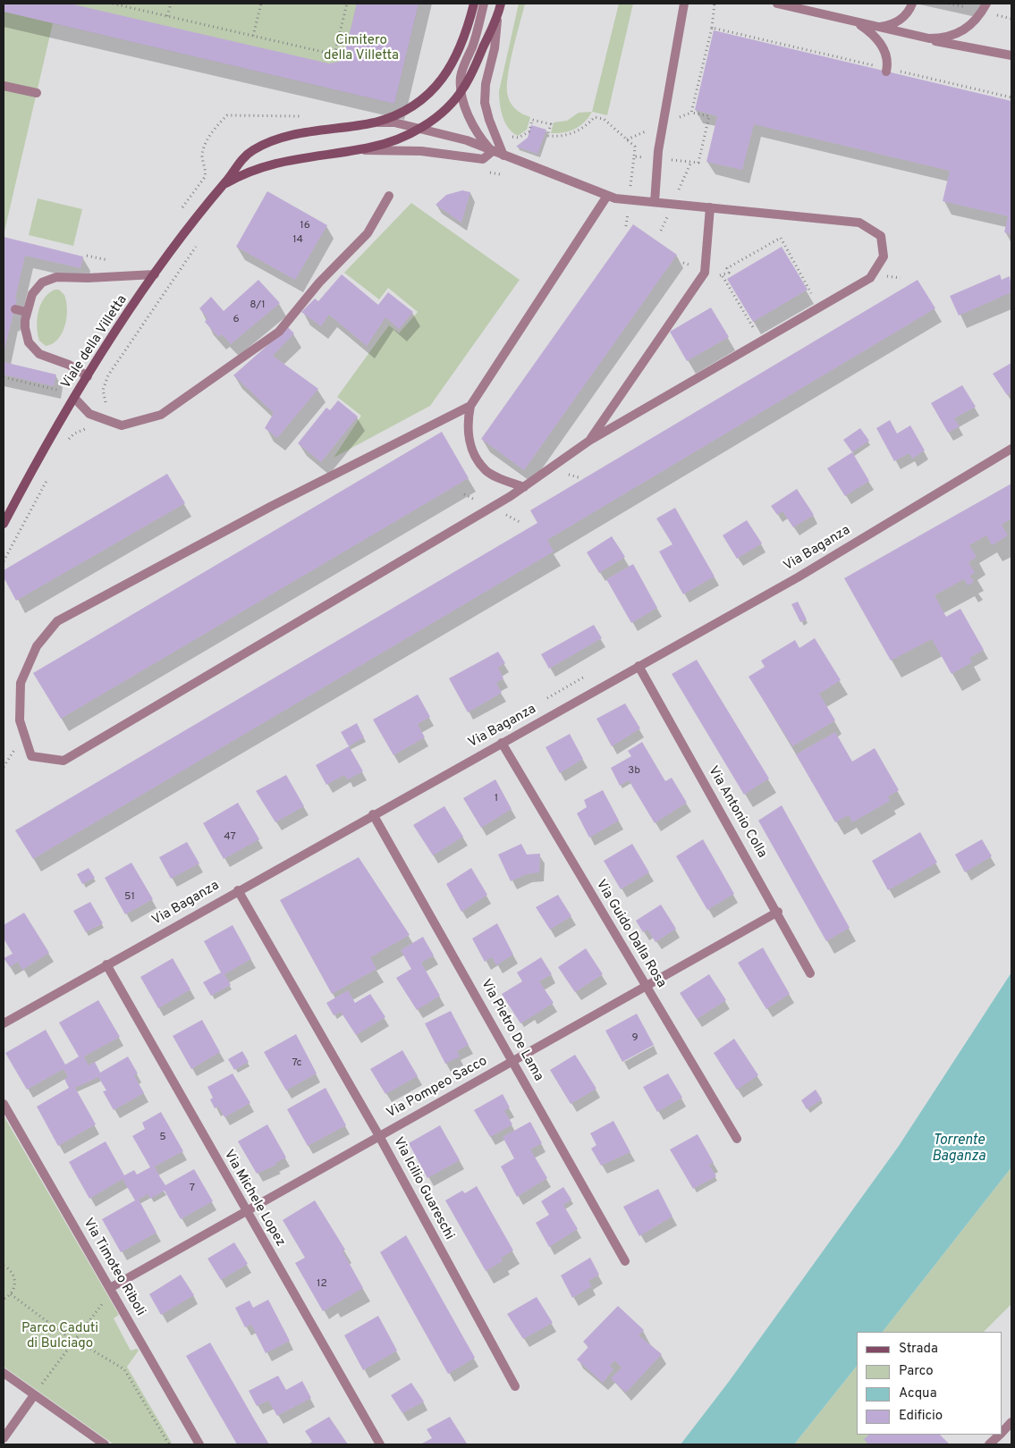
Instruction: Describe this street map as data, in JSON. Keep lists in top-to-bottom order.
{
  "streets": {
    "street": [
      "Viale della Villetta",
      "Via Baganza",
      "Via Antonio Colla",
      "Via Guido Dalla Rosa",
      "Via Pietro De Lama",
      "Via Pompeo Sacco",
      "Via Icilio Guareschi",
      "Via Michele Lopez",
      "Via Timoteo Riboli"
    ]
  },
  "crossings": [
    ["Via Baganza", "Via Antonio Colla"],
    ["Via Baganza", "Via Guido Dalla Rosa"],
    ["Via Baganza", "Via Pietro De Lama"],
    ["Via Baganza", "Via Icilio Guareschi"],
    ["Via Baganza", "Via Michele Lopez"],
    ["Via Antonio Colla", "Via Pompeo Sacco"],
    ["Via Guido Dalla Rosa", "Via Pompeo Sacco"],
    ["Via Pietro De Lama", "Via Pompeo Sacco"],
    ["Via Pompeo Sacco", "Via Icilio Guareschi"],
    ["Via Pompeo Sacco", "Via Michele Lopez"],
    ["Via Pompeo Sacco", "Via Timoteo Riboli"]
  ],
  "water": ["Torrente Baganza"],
  "parks": ["Cimitero della Villetta", "Parco Caduti di Bulciago"],
  "house_numbers": [
    "16",
    "14",
    "8/1",
    "6",
    "3b",
    "1",
    "47",
    "51",
    "9",
    "7c",
    "5",
    "7",
    "12"
  ],
  "legend": [
    "Strada",
    "Parco",
    "Acqua",
    "Edificio"
  ]
}
